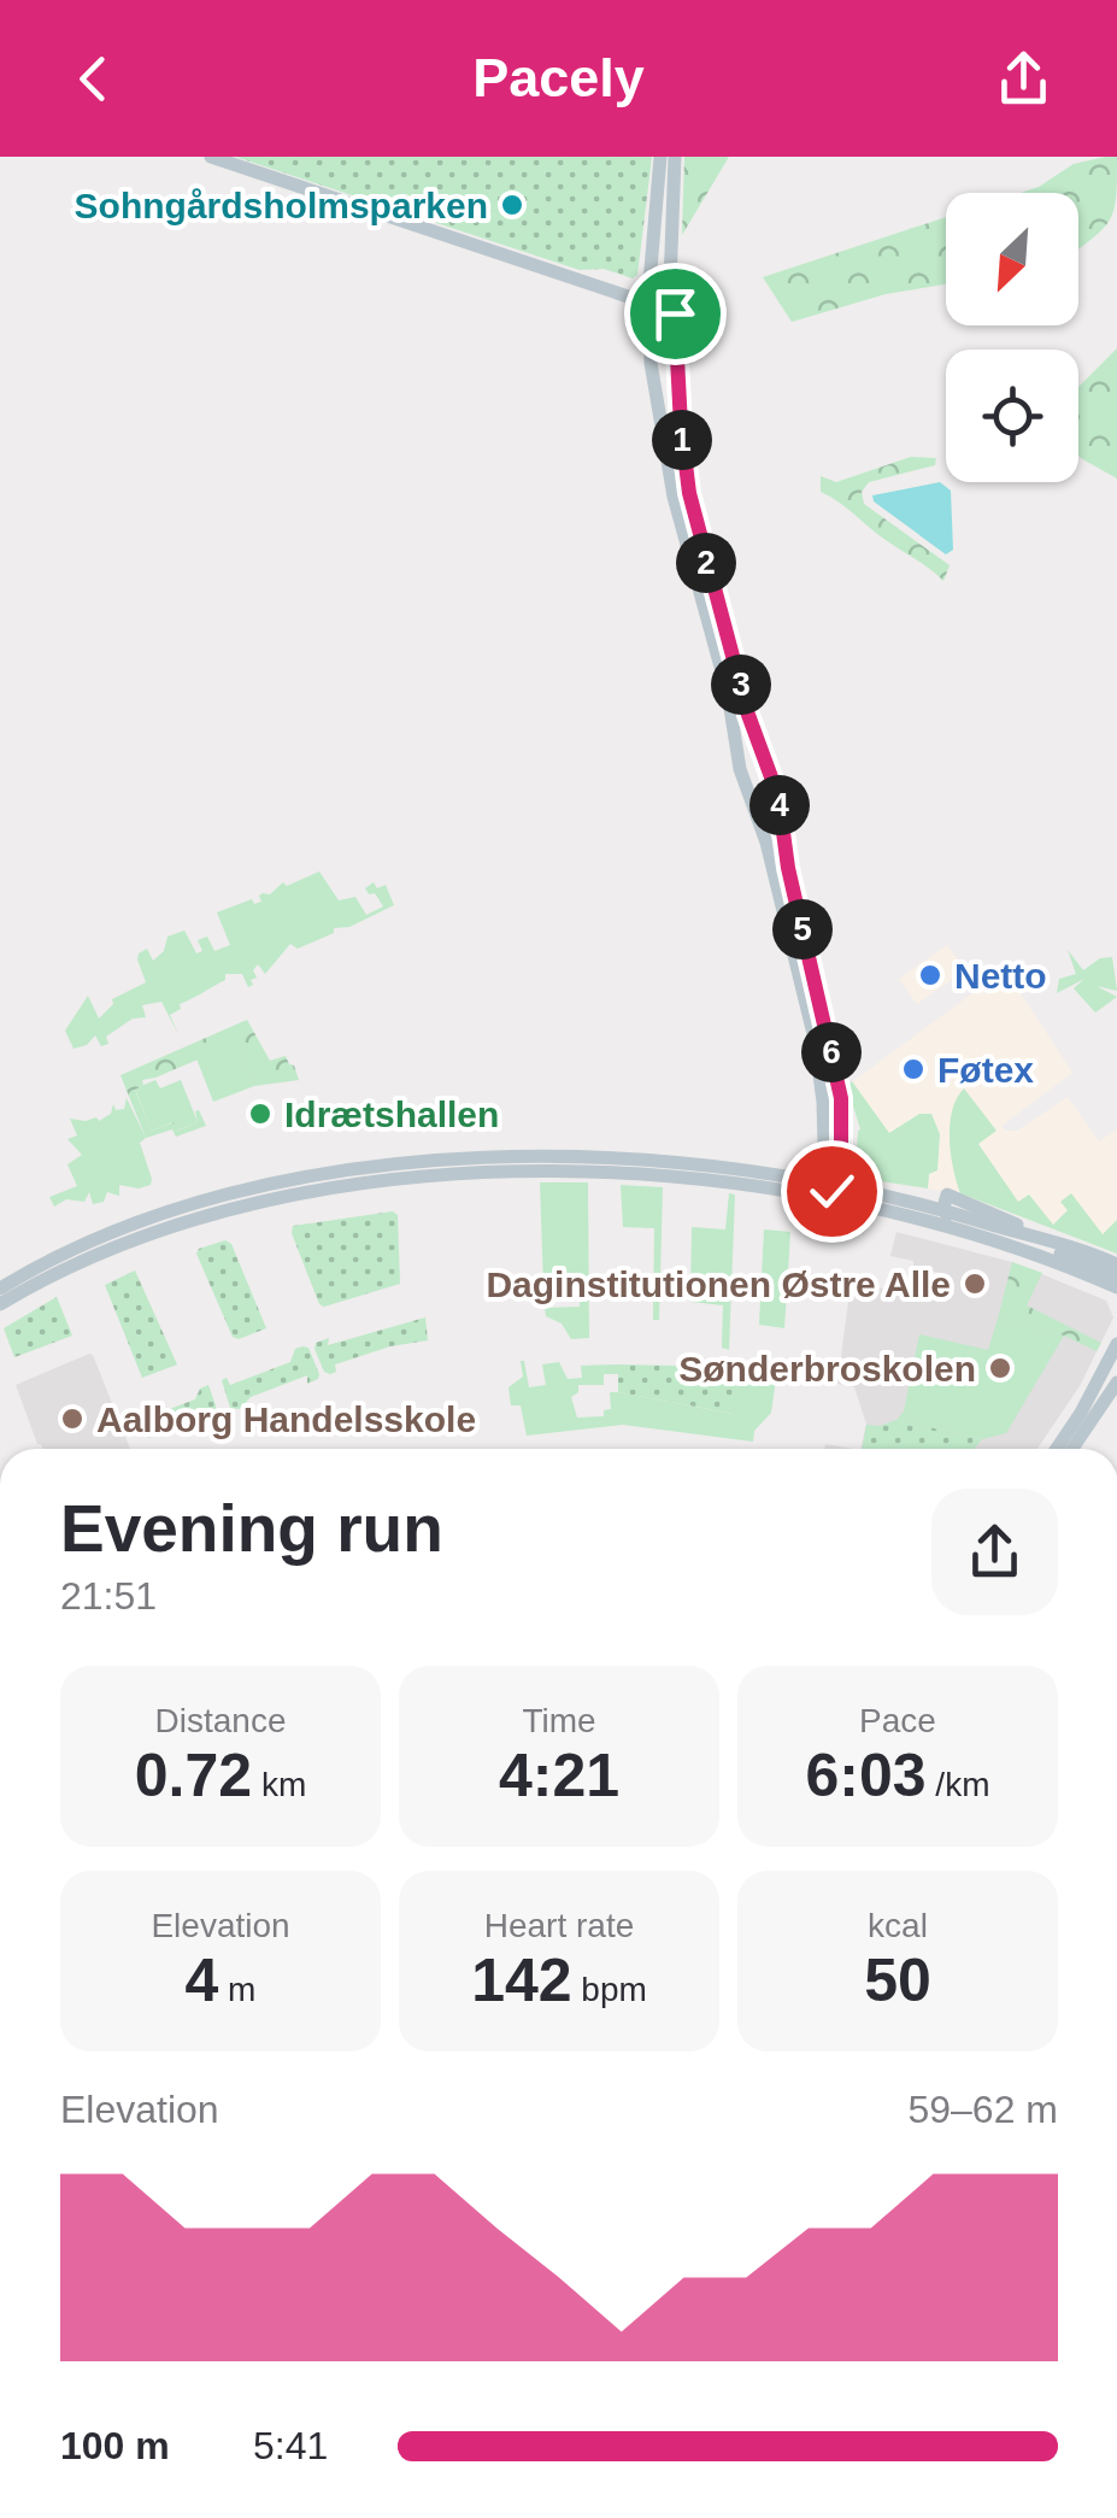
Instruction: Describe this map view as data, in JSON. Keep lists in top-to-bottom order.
{
  "places": [
    "Sohngårdsholmsparken",
    "Netto",
    "Føtex",
    "Idrætshallen",
    "Daginstitutionen Østre Alle",
    "Sønderbroskolen",
    "Aalborg Handelsskole"
  ],
  "north": "bottom left",
  "page": {
    "header": "Pacely",
    "pins": [
      "1",
      "2",
      "3",
      "4",
      "5",
      "6"
    ],
    "heading": ["Evening run", "21:51"],
    "stats": [
      ["Distance", "0.72 km"],
      ["Time", "4:21"],
      ["Pace", "6:03 /km"],
      ["Elevation", "4 m"],
      ["Heart rate", "142 bpm"],
      ["kcal", "50"]
    ],
    "chart": ["Elevation", "59–62 m"],
    "list": [
      {
        "name": "100 m",
        "note": "5:41"
      }
    ]
  }
}
